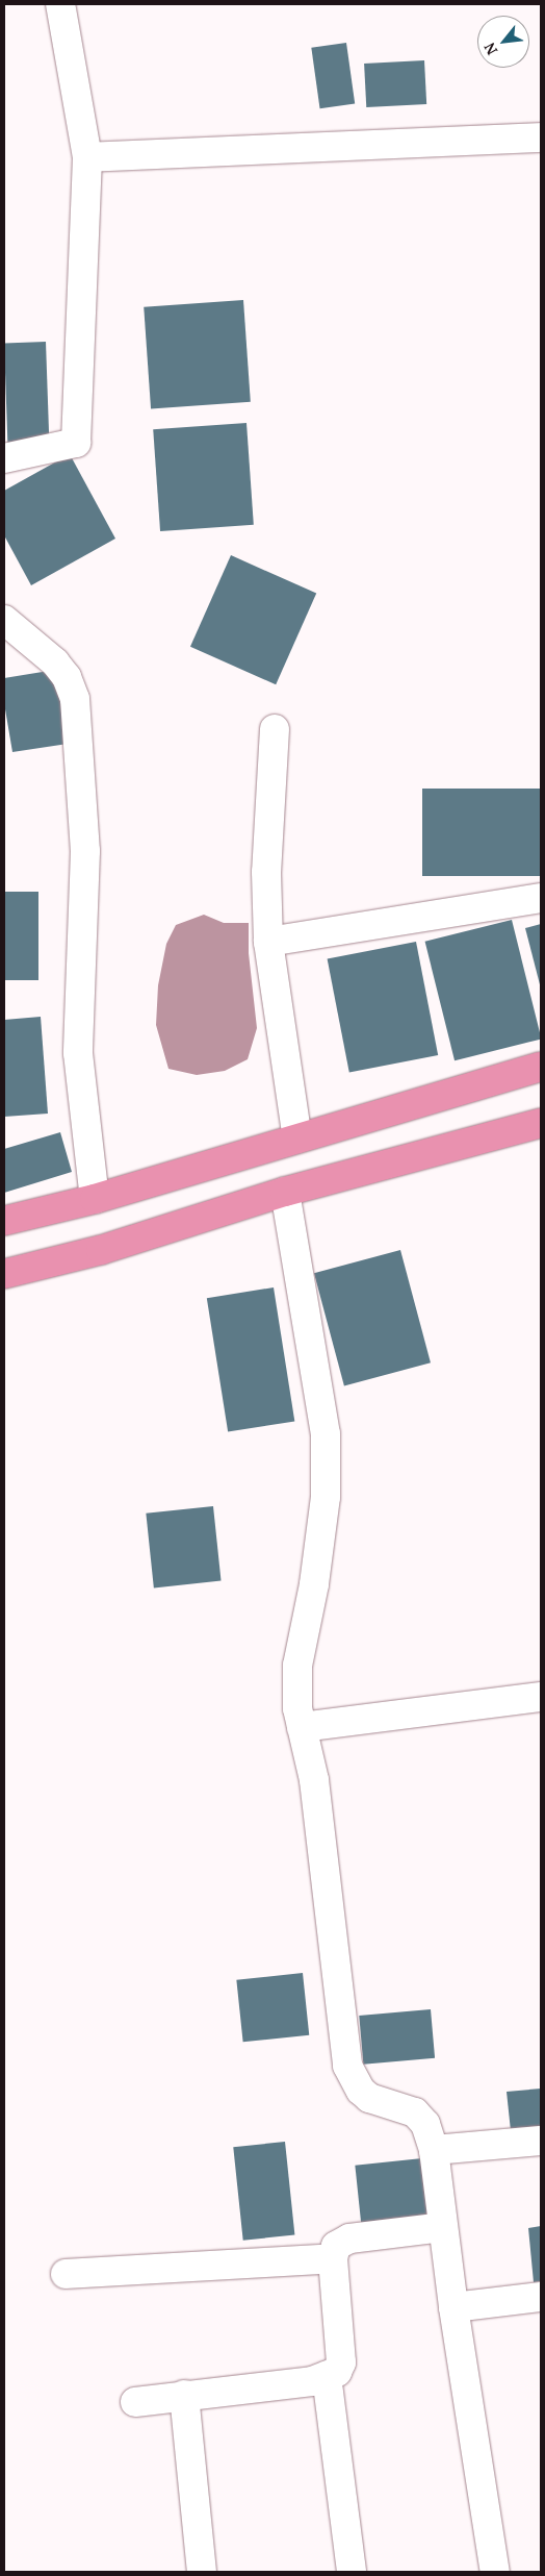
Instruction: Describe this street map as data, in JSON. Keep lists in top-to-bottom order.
{
  "north": "bottom left"
}
